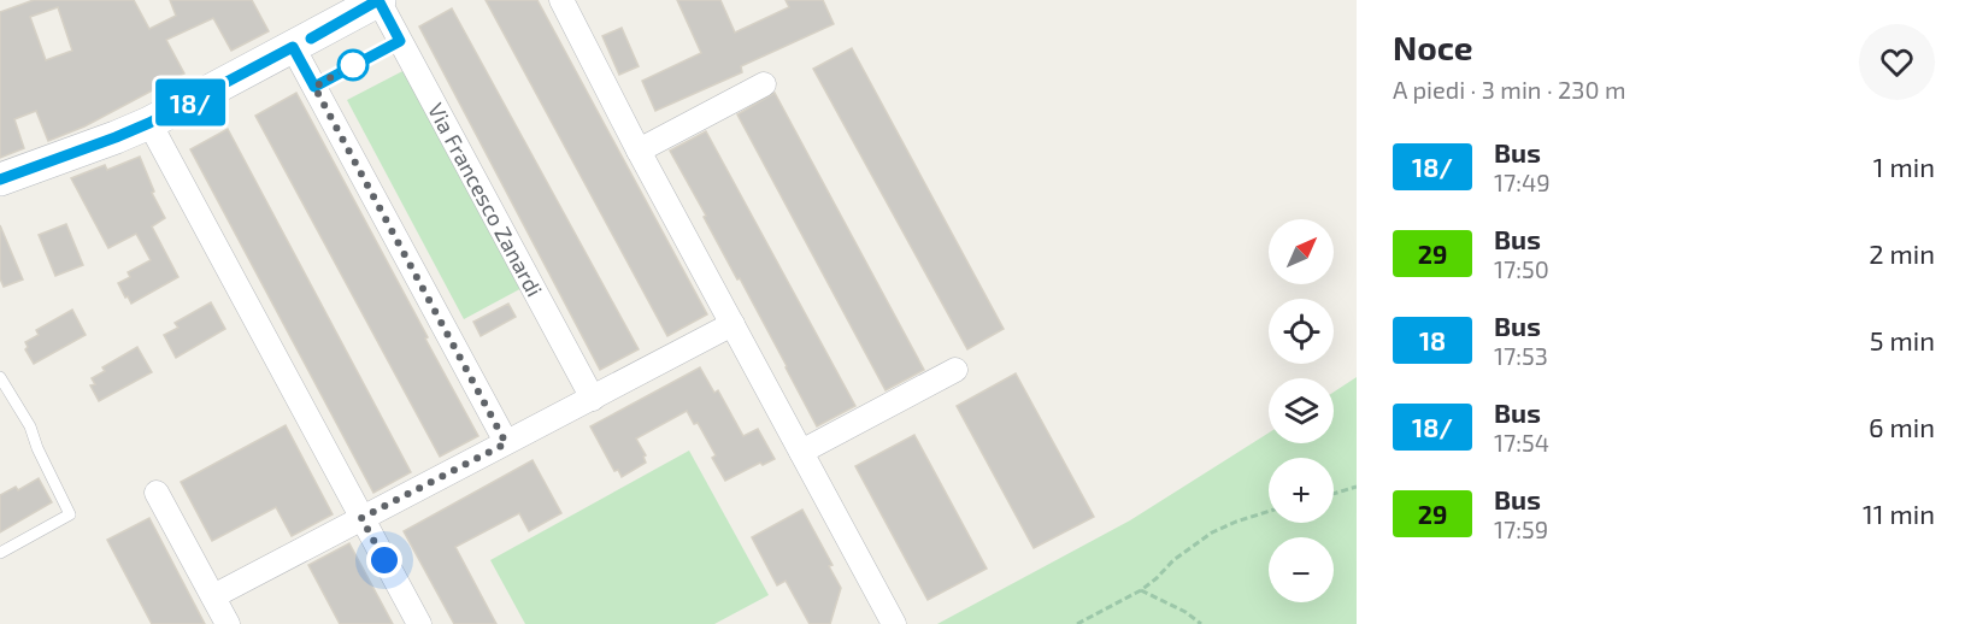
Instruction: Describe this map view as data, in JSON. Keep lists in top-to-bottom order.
{
  "streets": {
    "main road": ["Via Francesco Zanardi"]
  },
  "lines": ["bus line 18/"],
  "north": "top right",
  "page": {
    "on_map": "18/",
    "heading": ["Noce", "A piedi · 3 min · 230 m"],
    "list": [
      {
        "mark": "18/",
        "name": "Bus",
        "note": "17:49",
        "value": "1 min"
      },
      {
        "mark": "29",
        "name": "Bus",
        "note": "17:50",
        "value": "2 min"
      },
      {
        "mark": "18",
        "name": "Bus",
        "note": "17:53",
        "value": "5 min"
      },
      {
        "mark": "18/",
        "name": "Bus",
        "note": "17:54",
        "value": "6 min"
      },
      {
        "mark": "29",
        "name": "Bus",
        "note": "17:59",
        "value": "11 min"
      }
    ],
    "map_buttons": ["+", "−"]
  }
}
